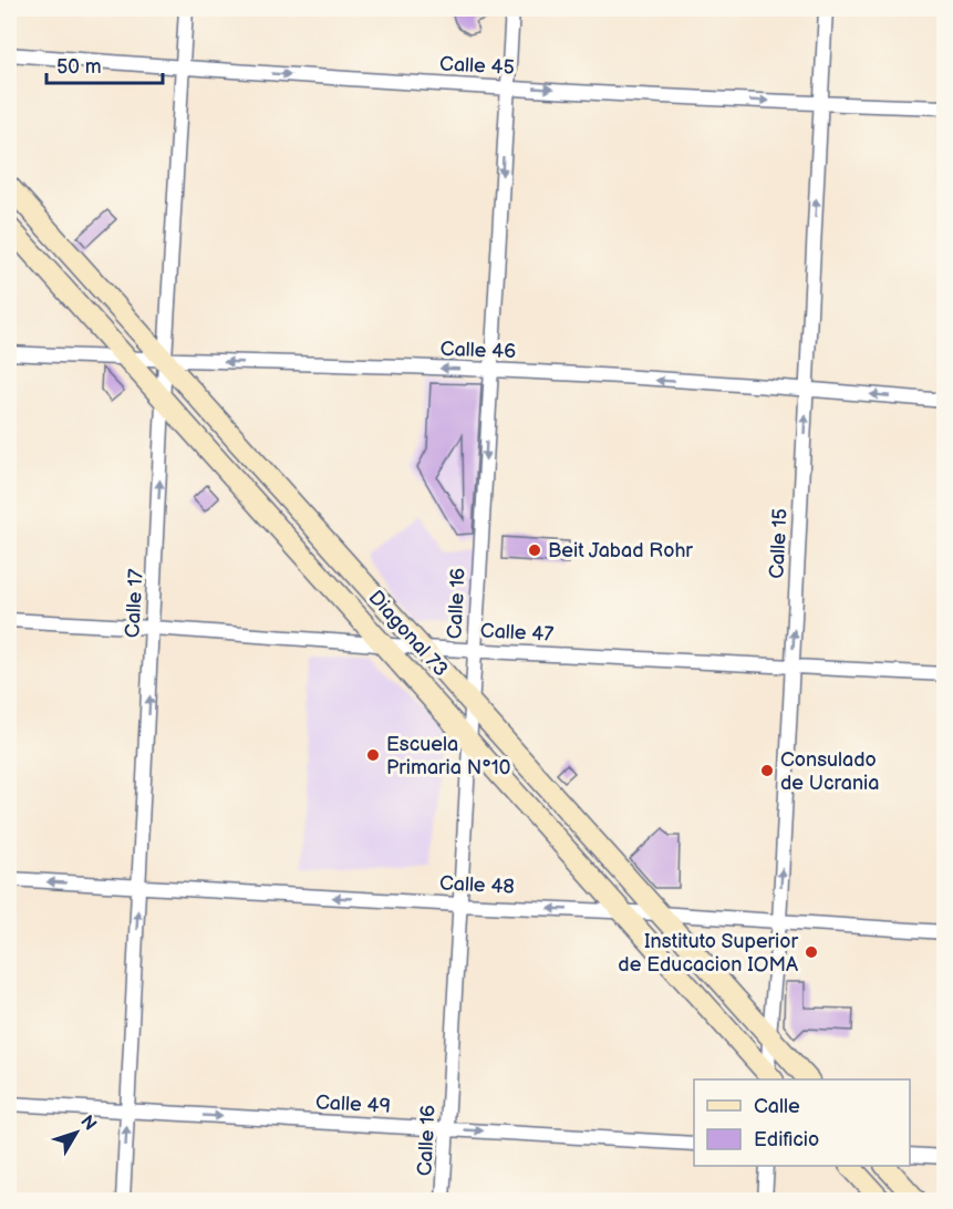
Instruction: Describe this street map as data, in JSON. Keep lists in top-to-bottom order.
{
  "streets": {
    "main road": ["Diagonal 73"],
    "street": [
      "Calle 45",
      "Calle 46",
      "Calle 15",
      "Calle 17",
      "Calle 16",
      "Calle 47",
      "Calle 48",
      "Calle 49"
    ]
  },
  "crossings": [
    ["Calle 45", "Calle 15"],
    ["Calle 45", "Calle 17"],
    ["Calle 45", "Calle 16"],
    ["Calle 46", "Calle 15"],
    ["Calle 46", "Calle 17"],
    ["Calle 46", "Calle 16"],
    ["Calle 46", "Diagonal 73"],
    ["Calle 15", "Calle 47"],
    ["Calle 15", "Diagonal 73"],
    ["Calle 15", "Calle 48"],
    ["Calle 17", "Calle 47"],
    ["Calle 17", "Diagonal 73"],
    ["Calle 17", "Calle 48"],
    ["Calle 17", "Calle 49"],
    ["Calle 16", "Calle 47"],
    ["Calle 16", "Diagonal 73"],
    ["Calle 16", "Calle 48"],
    ["Calle 16", "Calle 49"],
    ["Calle 47", "Diagonal 73"],
    ["Diagonal 73", "Calle 48"]
  ],
  "one_way": [
    "Calle 45",
    "Calle 46",
    "Calle 15",
    "Calle 17",
    "Calle 16",
    "Calle 48",
    "Calle 49"
  ],
  "places": [
    "Beit Jabad Rohr",
    "Escuela Primaria N°10",
    "Consulado de Ucrania",
    "Instituto Superior de Educacion IOMA"
  ],
  "legend": ["Calle", "Edificio"],
  "scale_bar": "50 m",
  "north": "top right"
}
